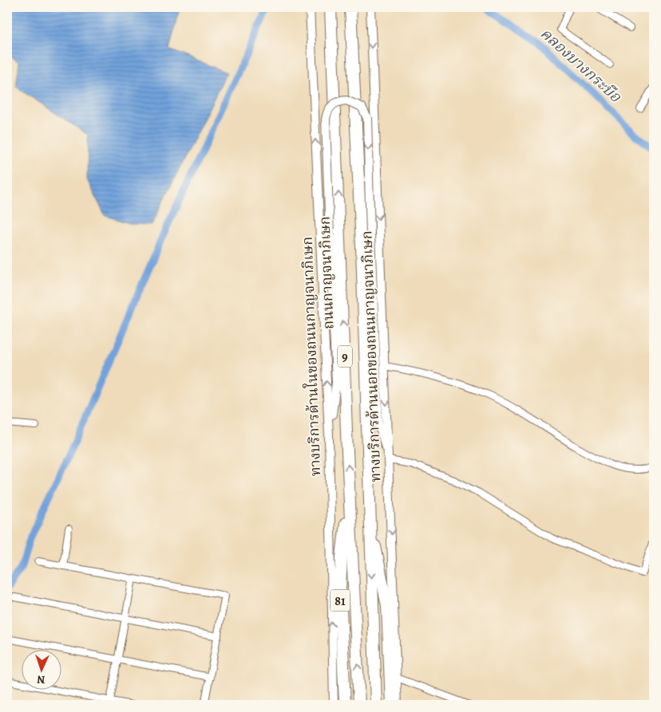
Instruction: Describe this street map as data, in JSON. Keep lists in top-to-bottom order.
{
  "streets": {
    "highway": ["ถนนกาญจนาภิเษก", "9", "81"],
    "main road": ["ทางบริการด้านในของถนนกาญจนาภิเษก", "ทางบริการด้านนอกของถนนกาญจนาภิเษก"]
  },
  "crossings": [
    ["ถนนกาญจนาภิเษก", "81"]
  ],
  "one_way": ["ทางบริการด้านในของถนนกาญจนาภิเษก", "ทางบริการด้านนอกของถนนกาญจนาภิเษก"],
  "water": ["คลองบางกระบือ"],
  "north": "bottom"
}
